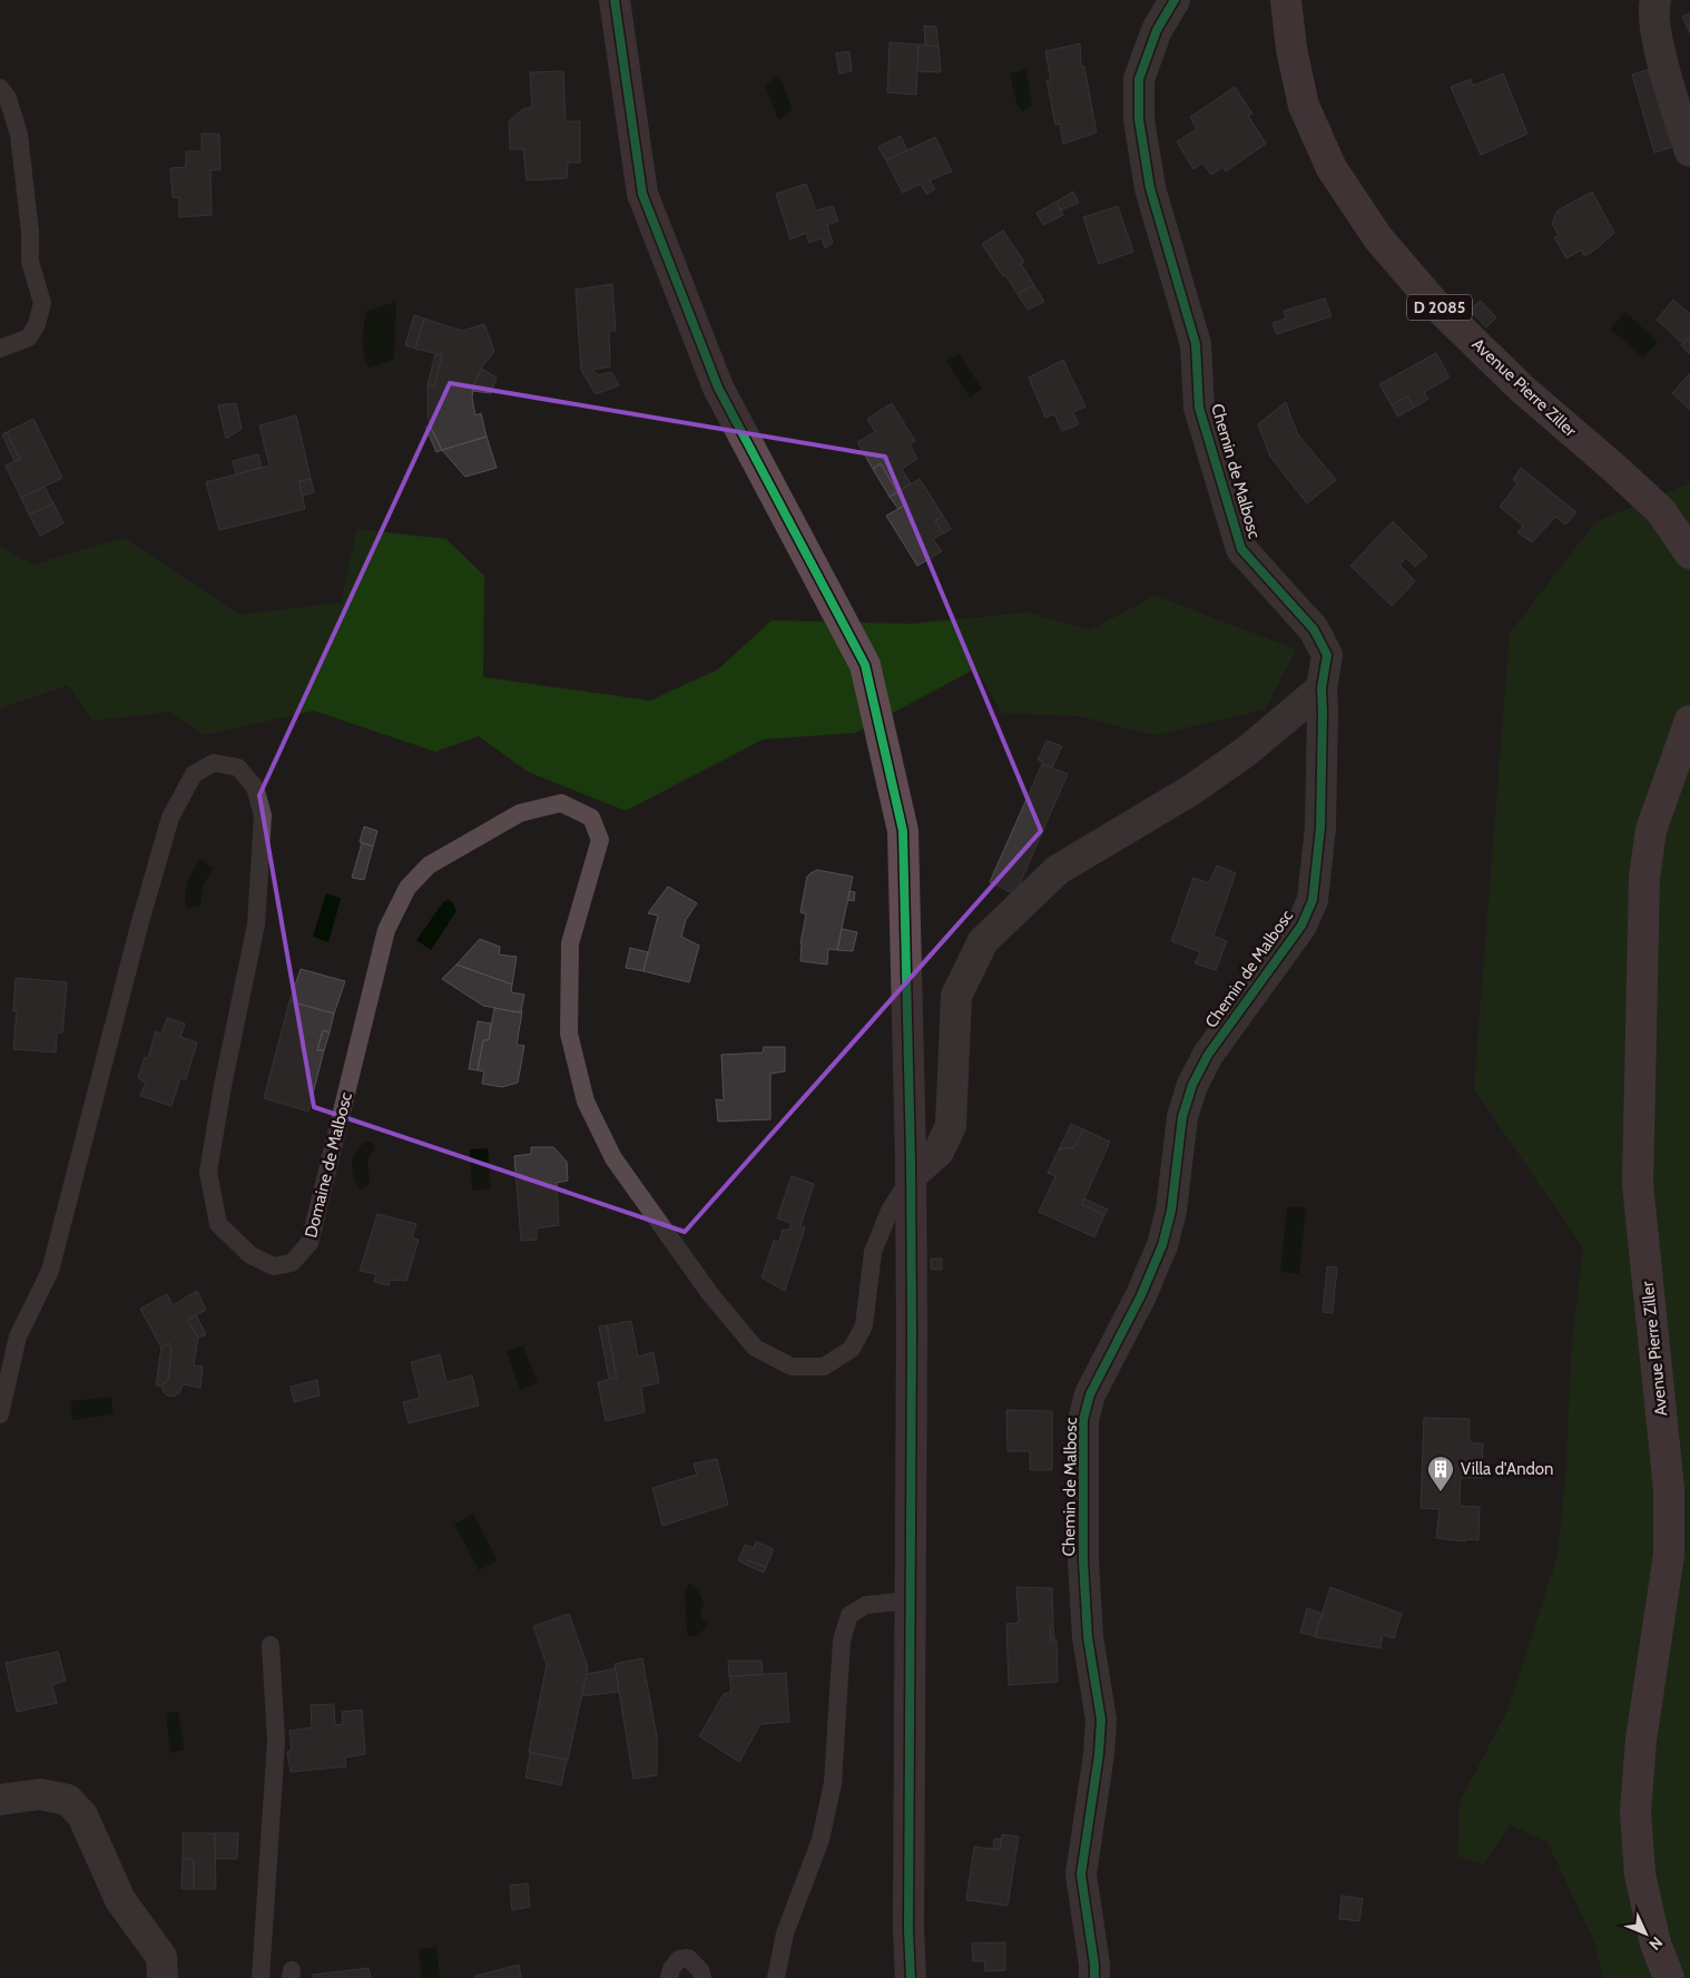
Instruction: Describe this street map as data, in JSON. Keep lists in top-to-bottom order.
{
  "streets": {
    "main road": ["D 2085", "Avenue Pierre Ziller"],
    "street": ["Chemin de Malbosc"],
    "lane": ["Domaine de Malbosc"]
  },
  "places": {
    "building": ["Villa d'Andon"]
  },
  "north": "bottom right"
}
